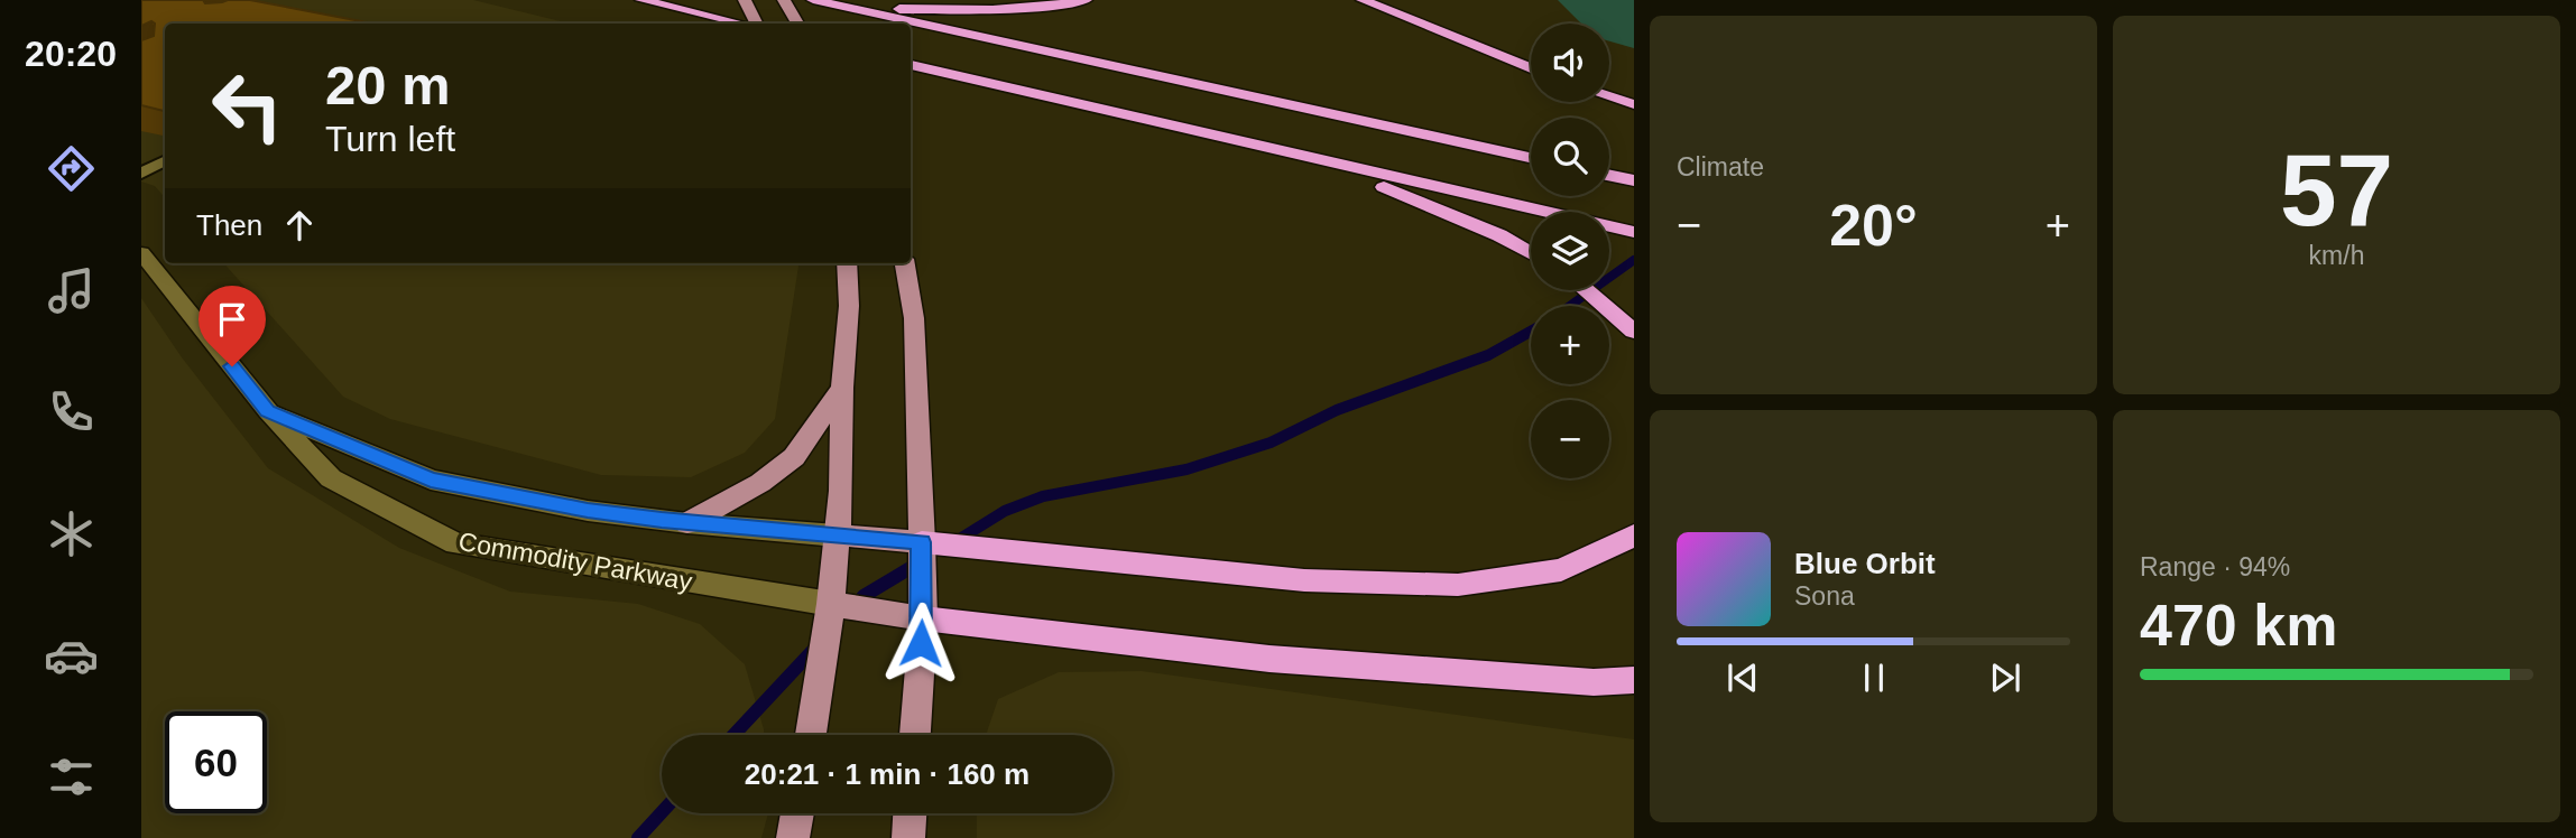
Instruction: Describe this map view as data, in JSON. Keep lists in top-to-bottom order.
{
  "streets": {
    "street": ["Commodity Parkway"]
  },
  "page": {
    "tabs": "20:20",
    "tile": [
      "Climate",
      ["57", "km/h"],
      ["Range · 94%", "470 km"]
    ],
    "map_buttons": ["+", "−"],
    "turn": ["20 m", "Turn left"],
    "then": "Then",
    "heat": ["−", "20°", "+"],
    "song": ["Blue Orbit", "Sona"],
    "limit": "60",
    "trip": "20:21 · 1 min · 160 m"
  }
}
